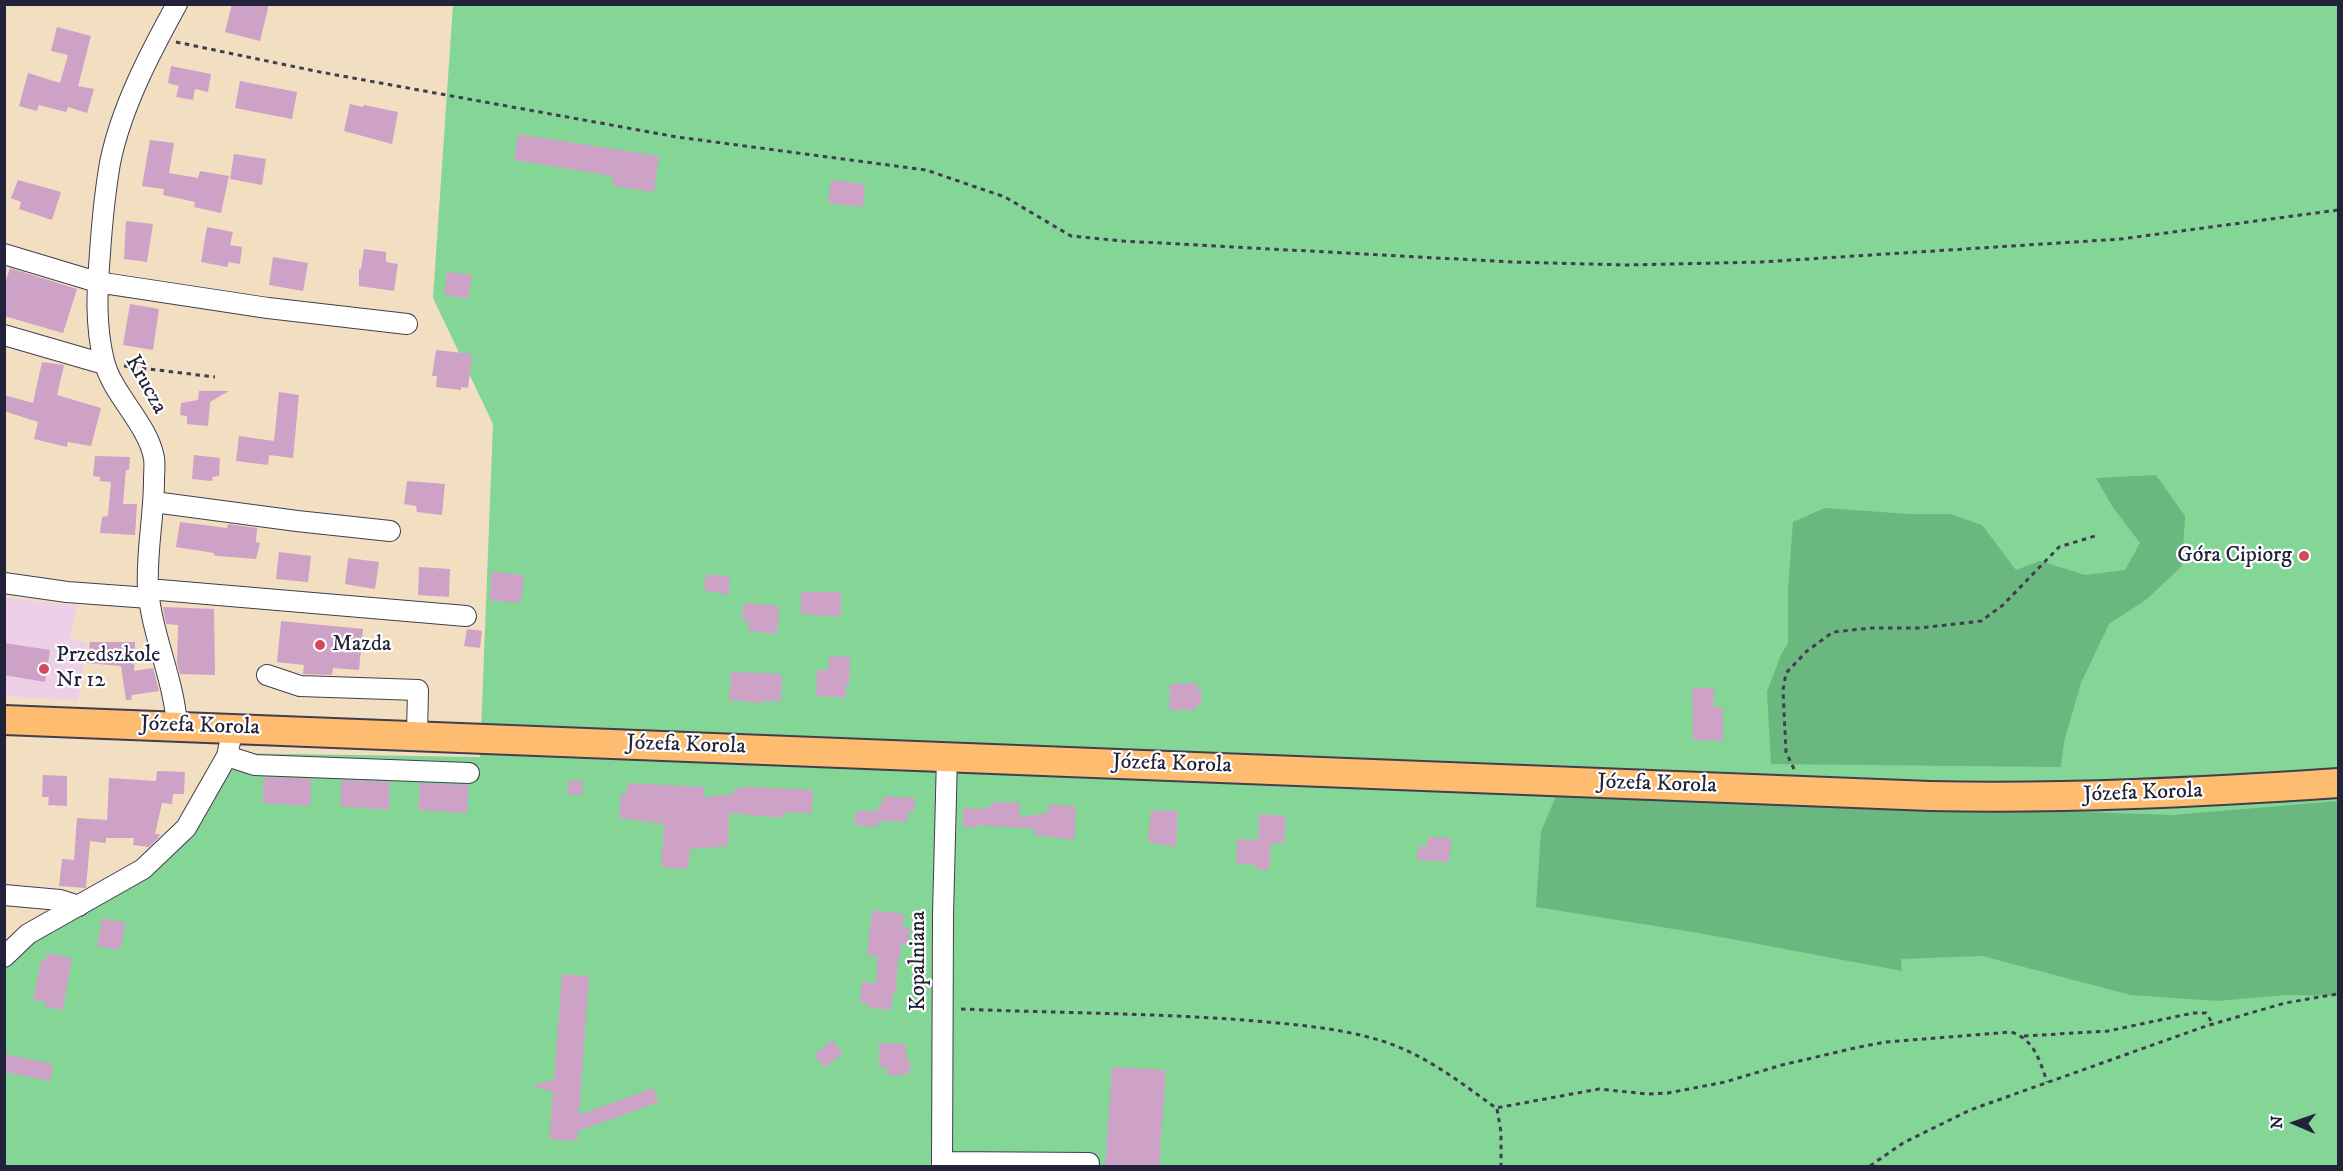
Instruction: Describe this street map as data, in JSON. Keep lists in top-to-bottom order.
{
  "streets": {
    "highway": ["Józefa Korola"],
    "street": ["Krucza", "Kopalniana"]
  },
  "crossings": [
    ["Krucza", "Józefa Korola"],
    ["Józefa Korola", "Kopalniana"]
  ],
  "places": ["Góra Cipiorg", "Mazda", "Przedszkole Nr 12"],
  "north": "left"
}
